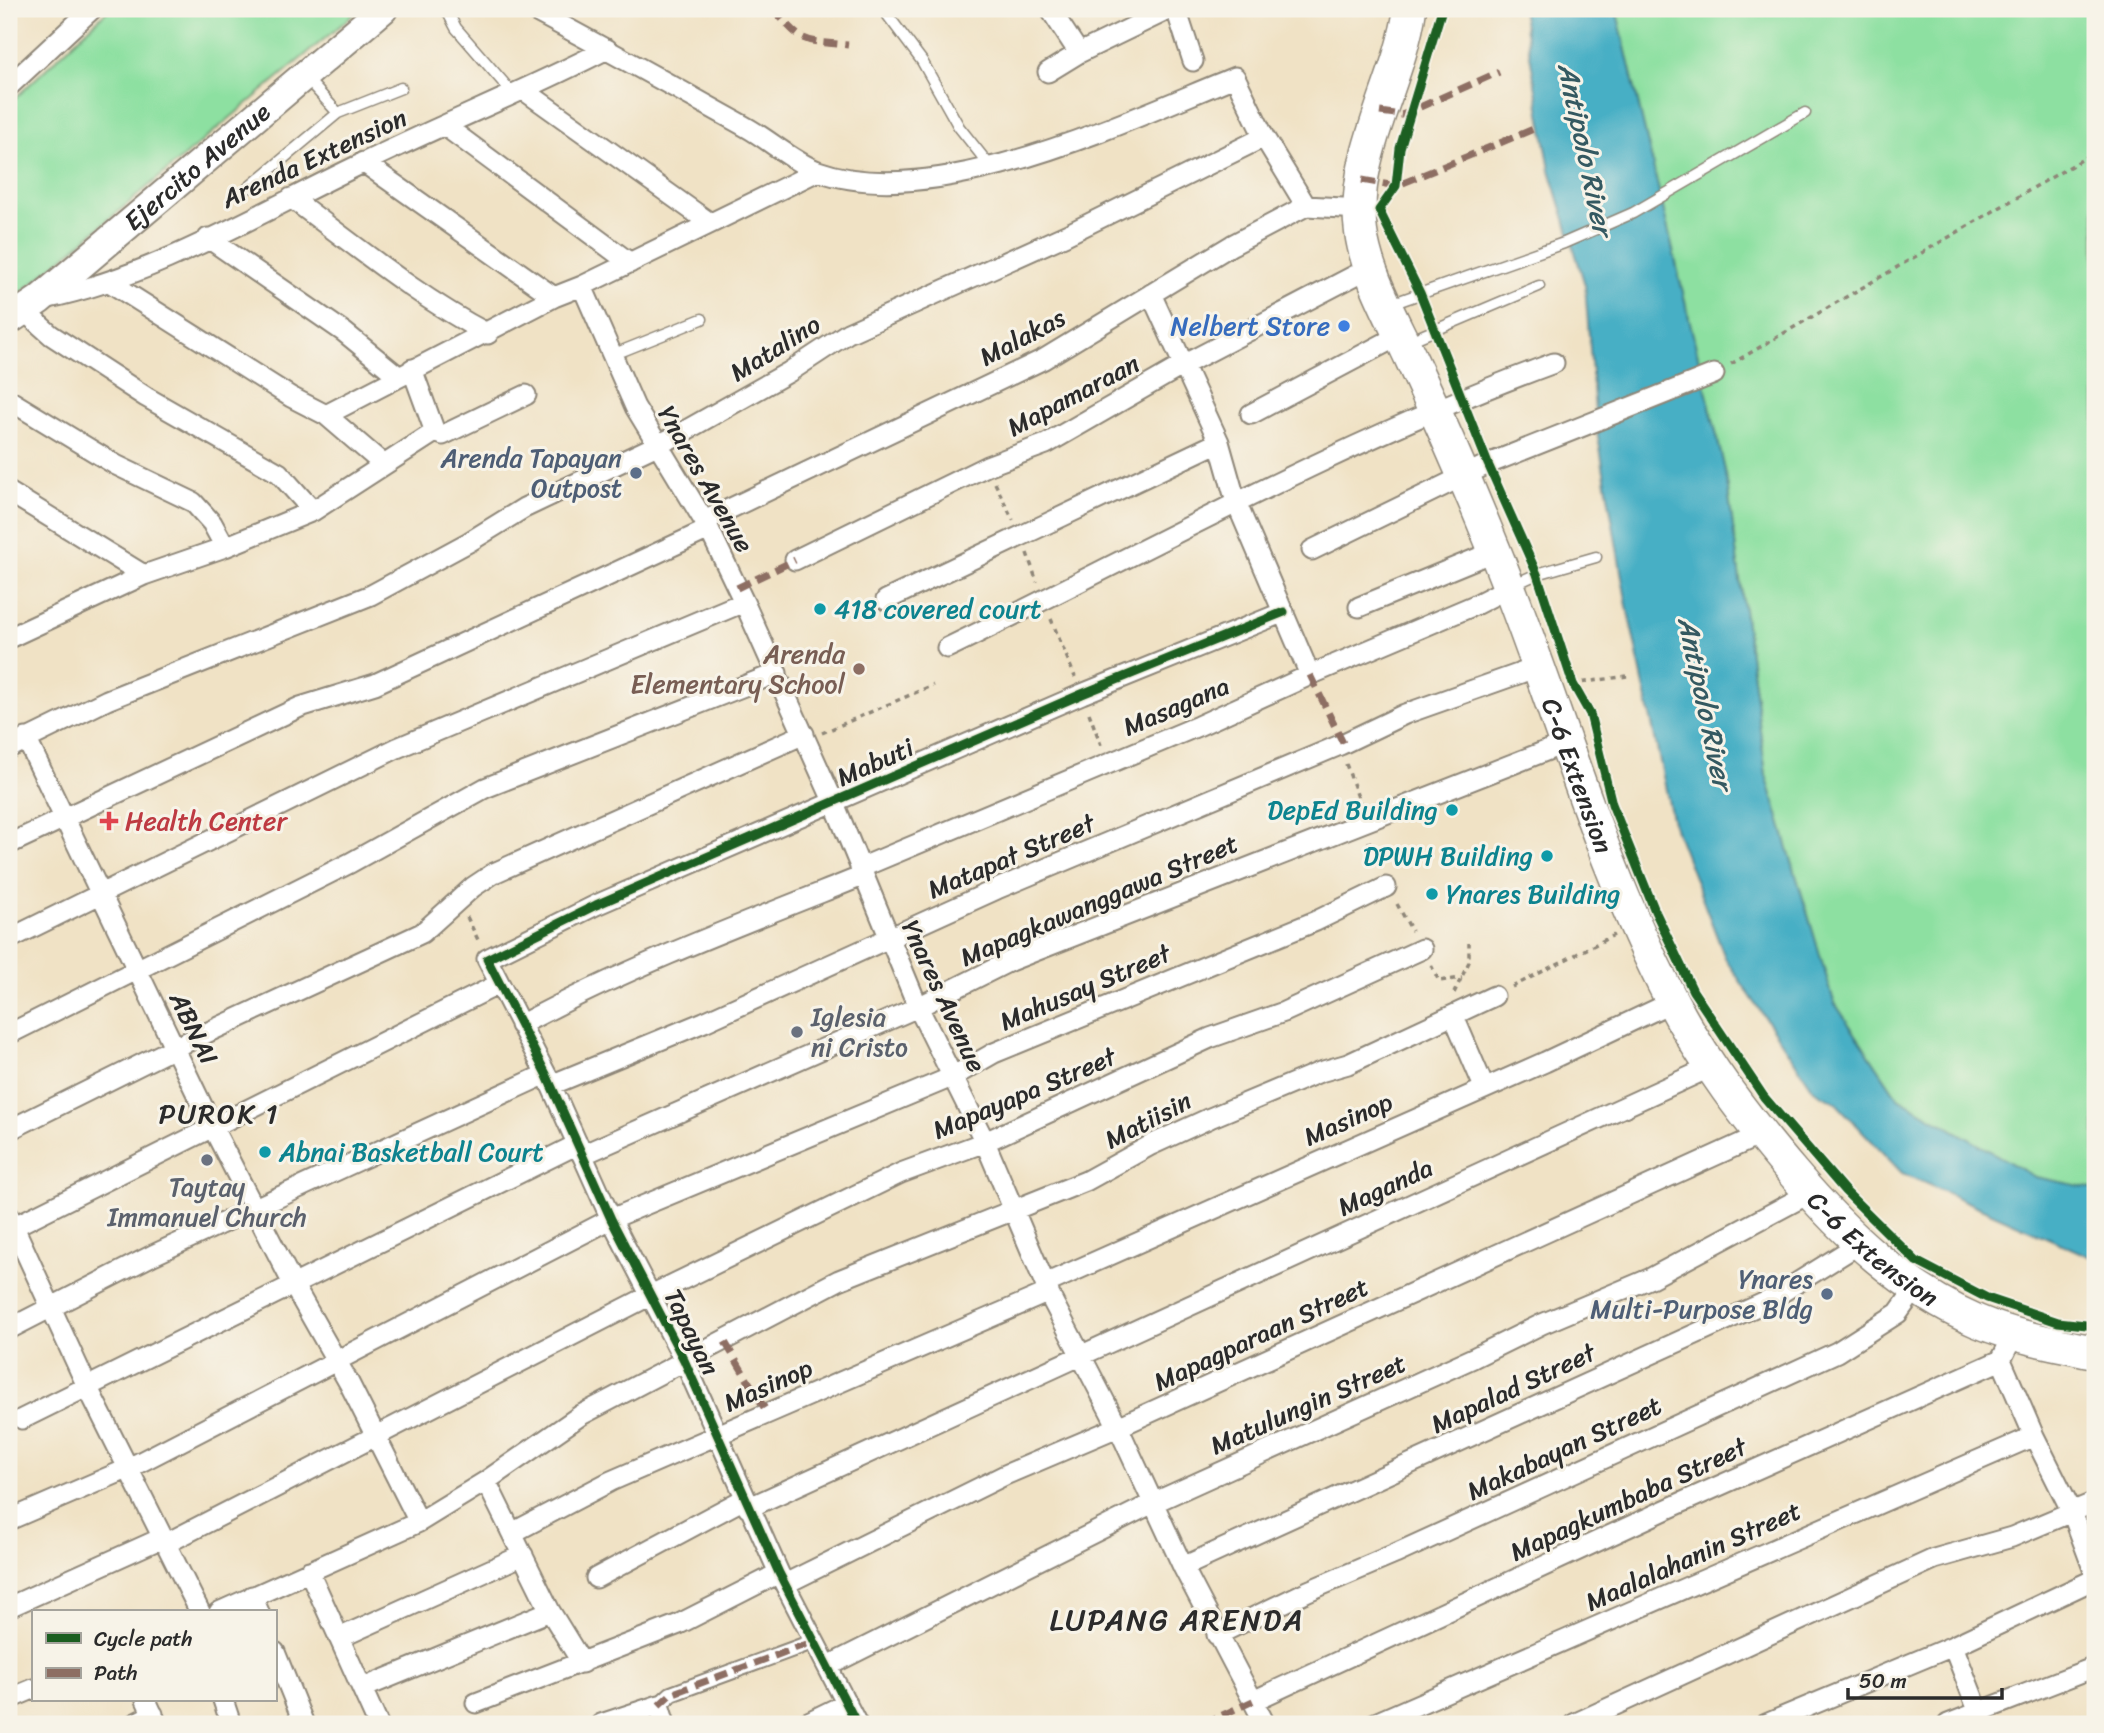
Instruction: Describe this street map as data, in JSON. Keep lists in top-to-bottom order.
{
  "streets": {
    "main road": ["Ejercito Avenue", "C-6 Extension"],
    "street": [
      "Arenda Extension",
      "Malakas",
      "Matalino",
      "Mapamaraan",
      "Ynares Avenue",
      "Masagana",
      "Mabuti",
      "Matapat Street",
      "Mapagkawanggawa Street",
      "Mahusay Street",
      "ABNAI",
      "Mapayapa Street",
      "Masinop",
      "Matiisin",
      "Maganda",
      "Tapayan",
      "Mapagparaan Street",
      "Mapalad Street",
      "Matulungin Street",
      "Makabayan Street",
      "Mapagkumbaba Street",
      "Maalalahanin Street"
    ]
  },
  "crossings": [
    ["Arenda Extension", "Ejercito Avenue"],
    ["Malakas", "Ynares Avenue"],
    ["Malakas", "ABNAI"],
    ["Matalino", "Ynares Avenue"],
    ["Matalino", "ABNAI"],
    ["Mapamaraan", "C-6 Extension"],
    ["Ynares Avenue", "Masagana"],
    ["Ynares Avenue", "Mabuti"],
    ["Ynares Avenue", "Matapat Street"],
    ["Ynares Avenue", "Mapagkawanggawa Street"],
    ["Ynares Avenue", "Mahusay Street"],
    ["Ynares Avenue", "Mapayapa Street"],
    ["Ynares Avenue", "Masinop"],
    ["Ynares Avenue", "Matiisin"],
    ["Ynares Avenue", "Maganda"],
    ["Ynares Avenue", "Mapagparaan Street"],
    ["Ynares Avenue", "Mapalad Street"],
    ["Ynares Avenue", "Matulungin Street"],
    ["Ynares Avenue", "Makabayan Street"],
    ["Ynares Avenue", "Mapagkumbaba Street"],
    ["Masagana", "C-6 Extension"],
    ["Masagana", "Tapayan"],
    ["Mabuti", "Tapayan"],
    ["C-6 Extension", "Matapat Street"],
    ["C-6 Extension", "Mapagkawanggawa Street"],
    ["C-6 Extension", "Masinop"],
    ["C-6 Extension", "Maganda"],
    ["C-6 Extension", "Mapagparaan Street"],
    ["C-6 Extension", "Mapalad Street"],
    ["C-6 Extension", "Matulungin Street"],
    ["C-6 Extension", "Makabayan Street"],
    ["C-6 Extension", "Mapagkumbaba Street"],
    ["Matapat Street", "ABNAI"],
    ["Matapat Street", "Tapayan"],
    ["Mapagkawanggawa Street", "ABNAI"],
    ["Mapagkawanggawa Street", "Tapayan"],
    ["Mahusay Street", "ABNAI"],
    ["Mahusay Street", "Tapayan"],
    ["ABNAI", "Mapayapa Street"],
    ["ABNAI", "Matiisin"],
    ["Mapayapa Street", "Tapayan"],
    ["Masinop", "Tapayan"],
    ["Matiisin", "Tapayan"],
    ["Tapayan", "Mapagparaan Street"],
    ["Tapayan", "Matulungin Street"]
  ],
  "districts": ["PUROK 1", "LUPANG ARENDA"],
  "water": ["Antipolo River"],
  "places": {
    "other": [
      "Nelbert Store",
      "Arenda Tapayan Outpost",
      "418 covered court",
      "Arenda Elementary School",
      "DepEd Building",
      "DPWH Building",
      "Ynares Building",
      "Iglesia ni Cristo",
      "Abnai Basketball Court",
      "Taytay Immanuel Church",
      "Ynares Multi-Purpose Bldg"
    ],
    "health": ["Health Center"]
  },
  "legend": ["Cycle path", "Path"],
  "scale_bar": "50 m"
}
